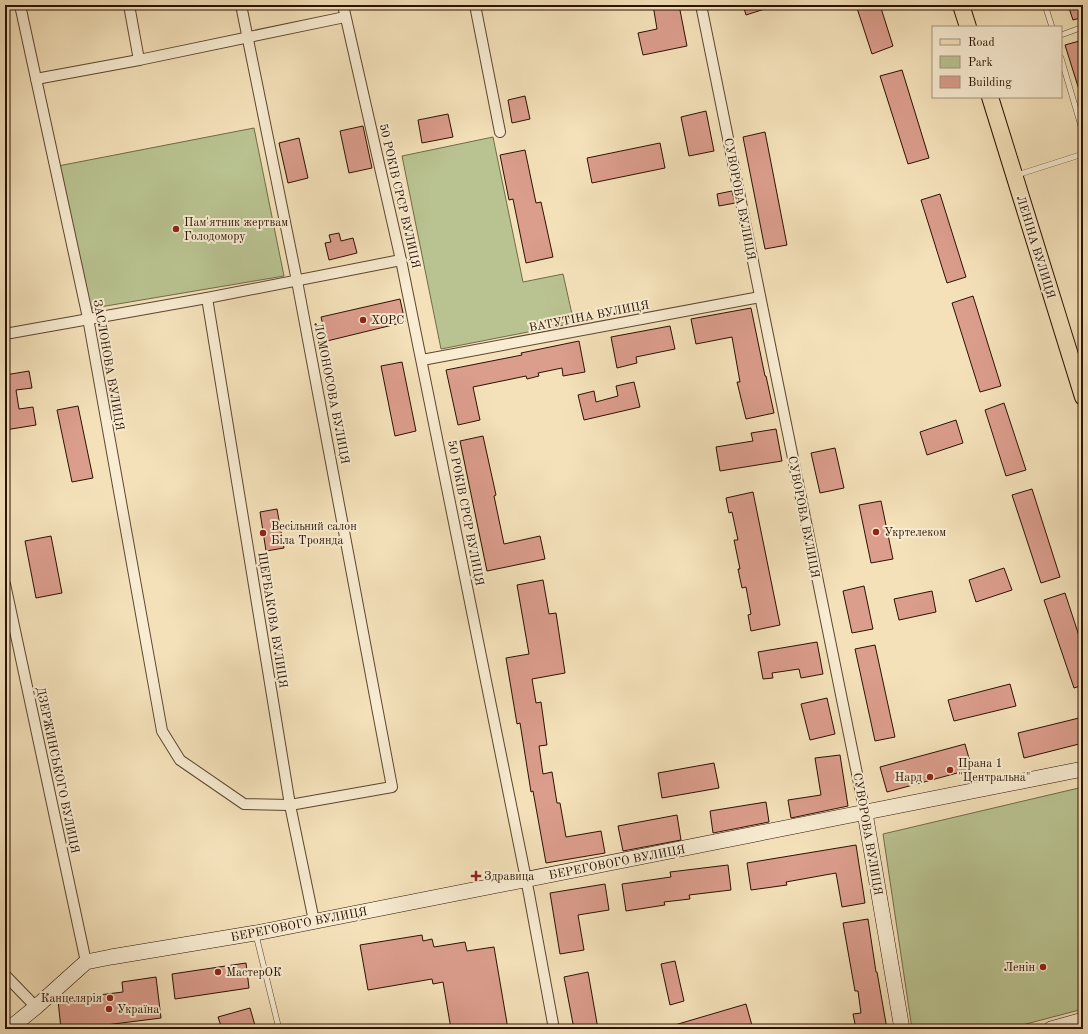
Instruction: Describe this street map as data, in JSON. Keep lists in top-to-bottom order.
{
  "streets": {
    "main road": ["ЛЕНІНА ВУЛИЦЯ"],
    "street": [
      "50 РОКІВ СРСР ВУЛИЦЯ",
      "СУВОРОВА ВУЛИЦЯ",
      "ВАТУТІНА ВУЛИЦЯ",
      "ЗАСЛОНОВА ВУЛИЦЯ",
      "ЛОМОНОСОВА ВУЛИЦЯ",
      "ЩЕРБАКОВА ВУЛИЦЯ",
      "ДЗЕРЖИНСЬКОГО ВУЛИЦЯ",
      "БЕРЕГОВОГО ВУЛИЦЯ"
    ]
  },
  "crossings": [
    ["50 РОКІВ СРСР ВУЛИЦЯ", "ВАТУТІНА ВУЛИЦЯ"],
    ["50 РОКІВ СРСР ВУЛИЦЯ", "БЕРЕГОВОГО ВУЛИЦЯ"],
    ["СУВОРОВА ВУЛИЦЯ", "ВАТУТІНА ВУЛИЦЯ"],
    ["СУВОРОВА ВУЛИЦЯ", "БЕРЕГОВОГО ВУЛИЦЯ"],
    ["ЗАСЛОНОВА ВУЛИЦЯ", "ЛОМОНОСОВА ВУЛИЦЯ"],
    ["ЗАСЛОНОВА ВУЛИЦЯ", "ЩЕРБАКОВА ВУЛИЦЯ"],
    ["ЛОМОНОСОВА ВУЛИЦЯ", "ЩЕРБАКОВА ВУЛИЦЯ"],
    ["ЩЕРБАКОВА ВУЛИЦЯ", "БЕРЕГОВОГО ВУЛИЦЯ"],
    ["ДЗЕРЖИНСЬКОГО ВУЛИЦЯ", "БЕРЕГОВОГО ВУЛИЦЯ"]
  ],
  "places": {
    "other": [
      "Пам'ятник жертвам Голодомору",
      "ХОРС",
      "Укртелеком",
      "Весільний салон Біла Троянда",
      "Прана 1 \"Центральна\"",
      "Нард",
      "Ленін",
      "МастерОК",
      "Канцелярія",
      "Україна"
    ],
    "health": ["Здравица"]
  },
  "legend": ["Road", "Park", "Building"]
}
